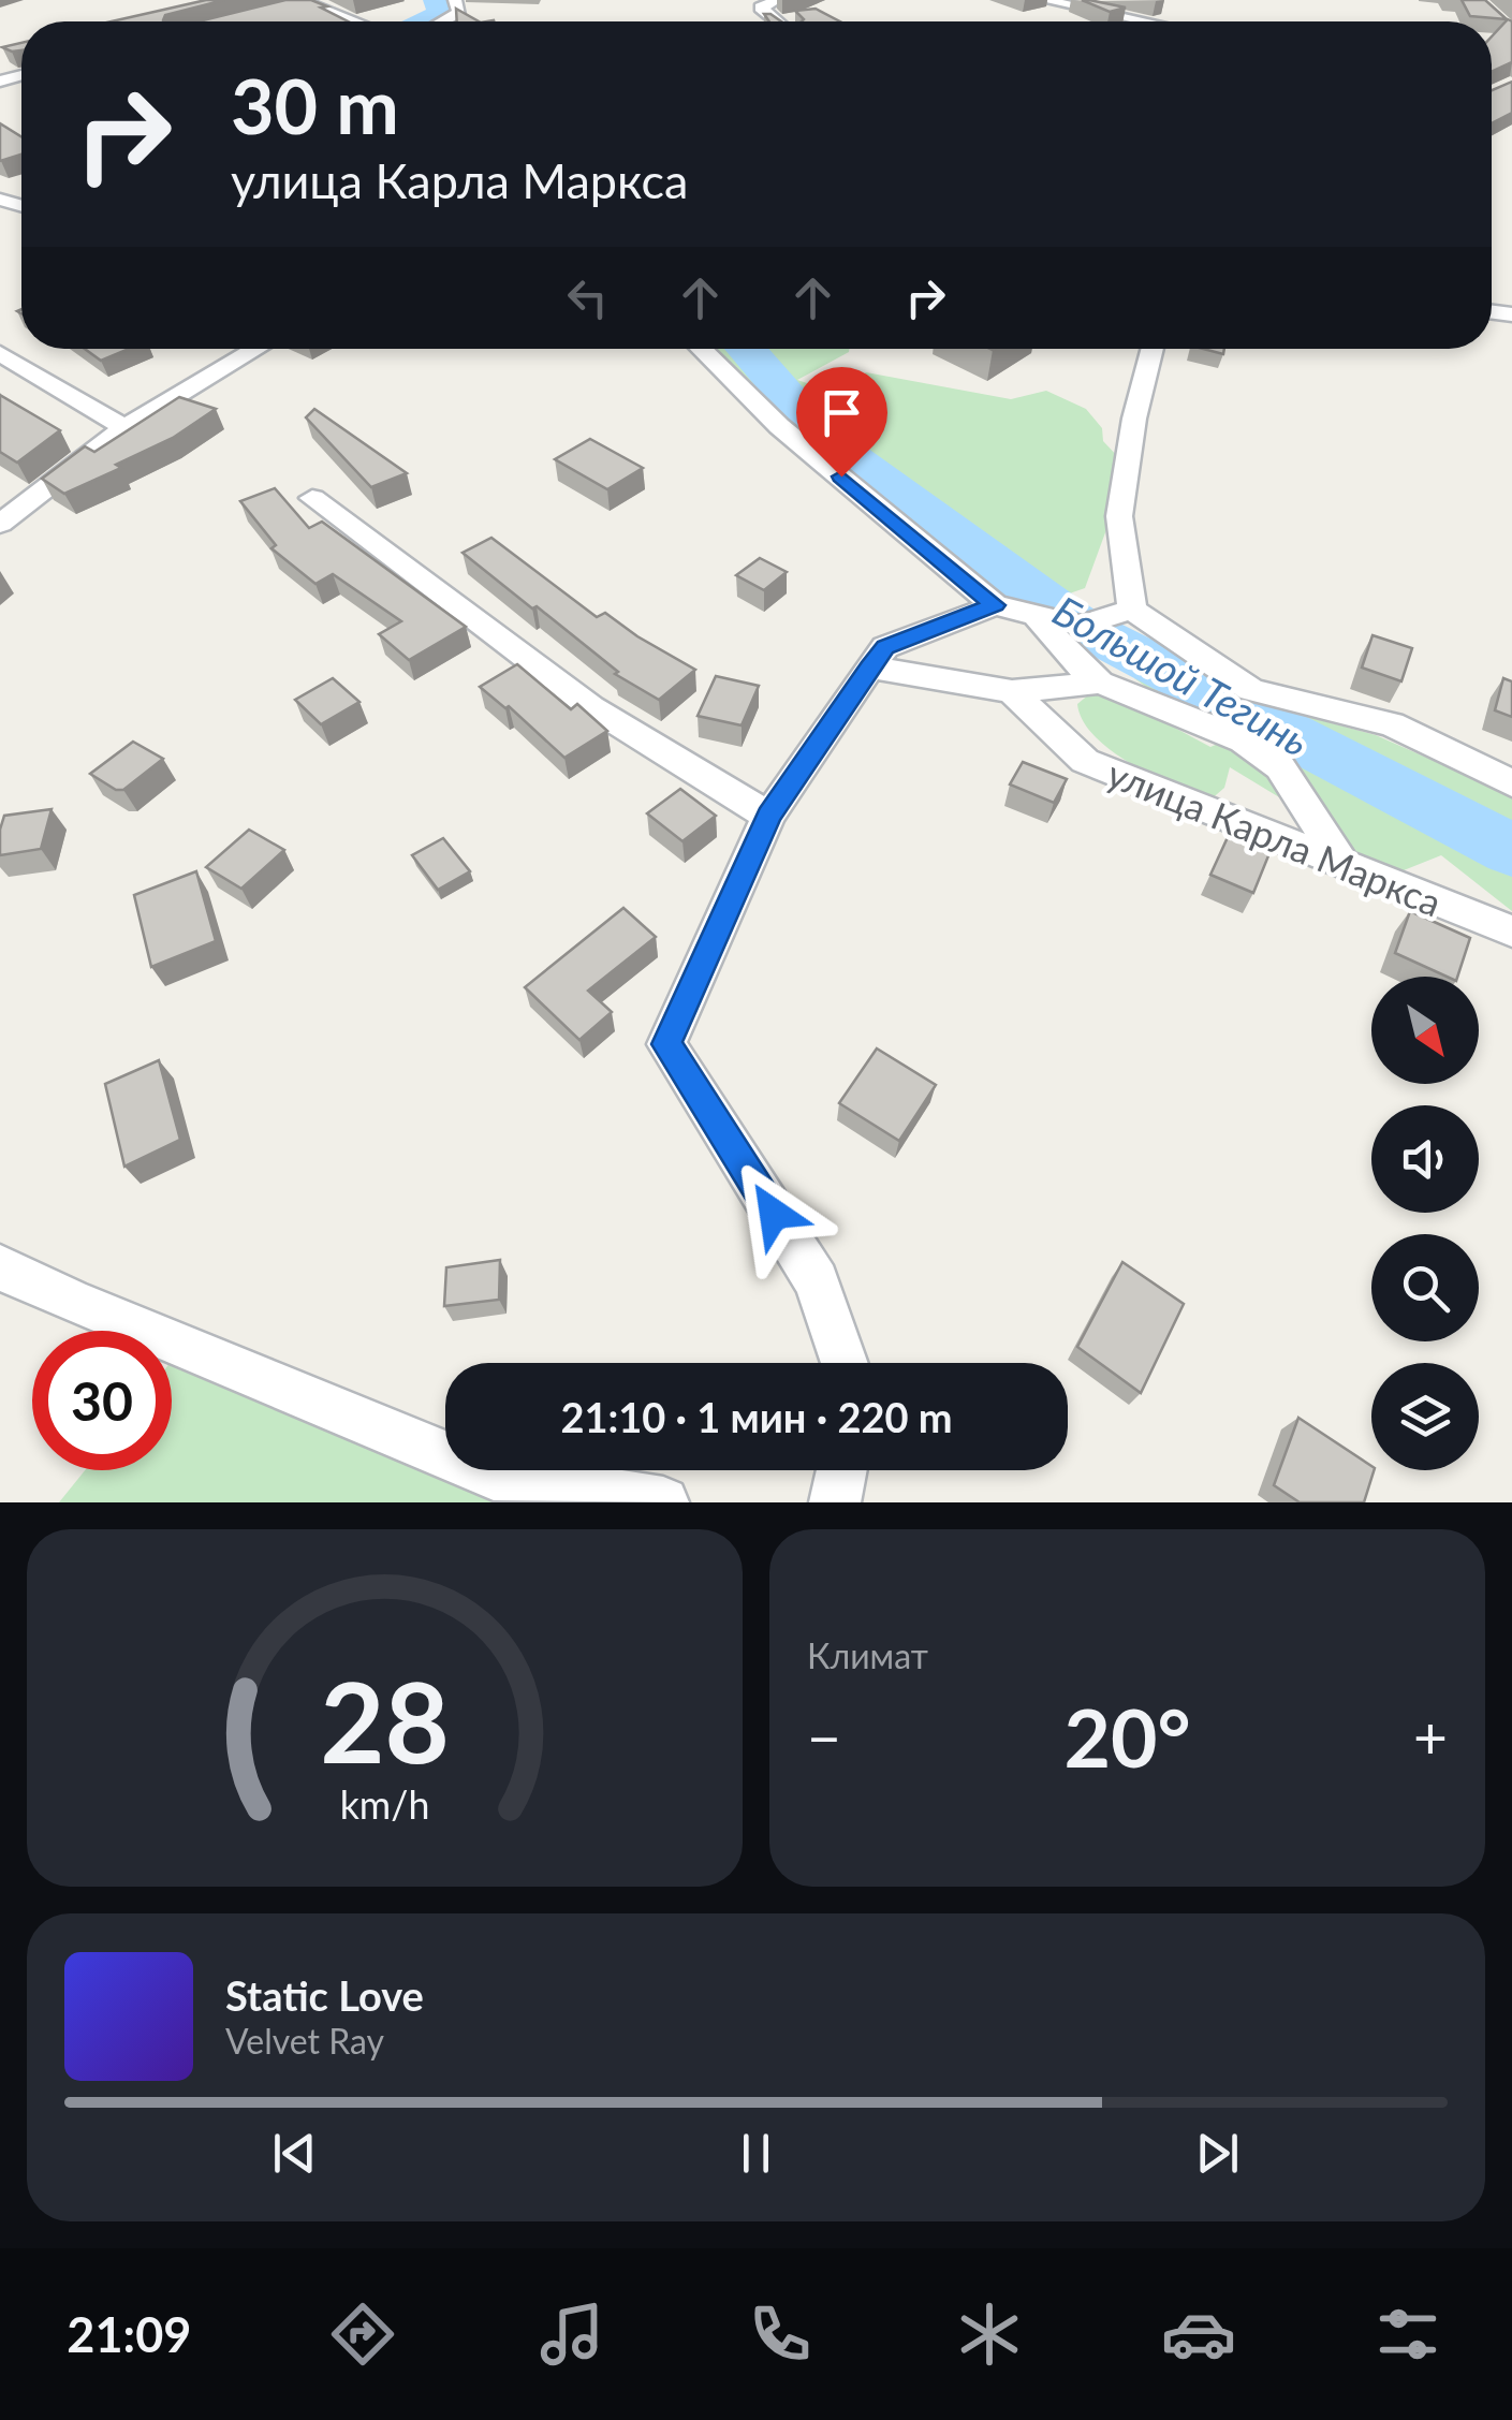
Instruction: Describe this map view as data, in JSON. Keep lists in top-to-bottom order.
{
  "streets": {
    "street": ["улица Карла Маркса"]
  },
  "water": ["Большой Тегинь"],
  "north": "bottom right",
  "page": {
    "turn": ["30 m", "улица Карла Маркса"],
    "limit": "30",
    "trip": "21:10 · 1 мин · 220 m",
    "tile": "Климат",
    "heat": ["−", "20°", "+"],
    "song": ["Static Love", "Velvet Ray"],
    "tabs": "21:09",
    "gauge": ["28", "km/h"]
  }
}
